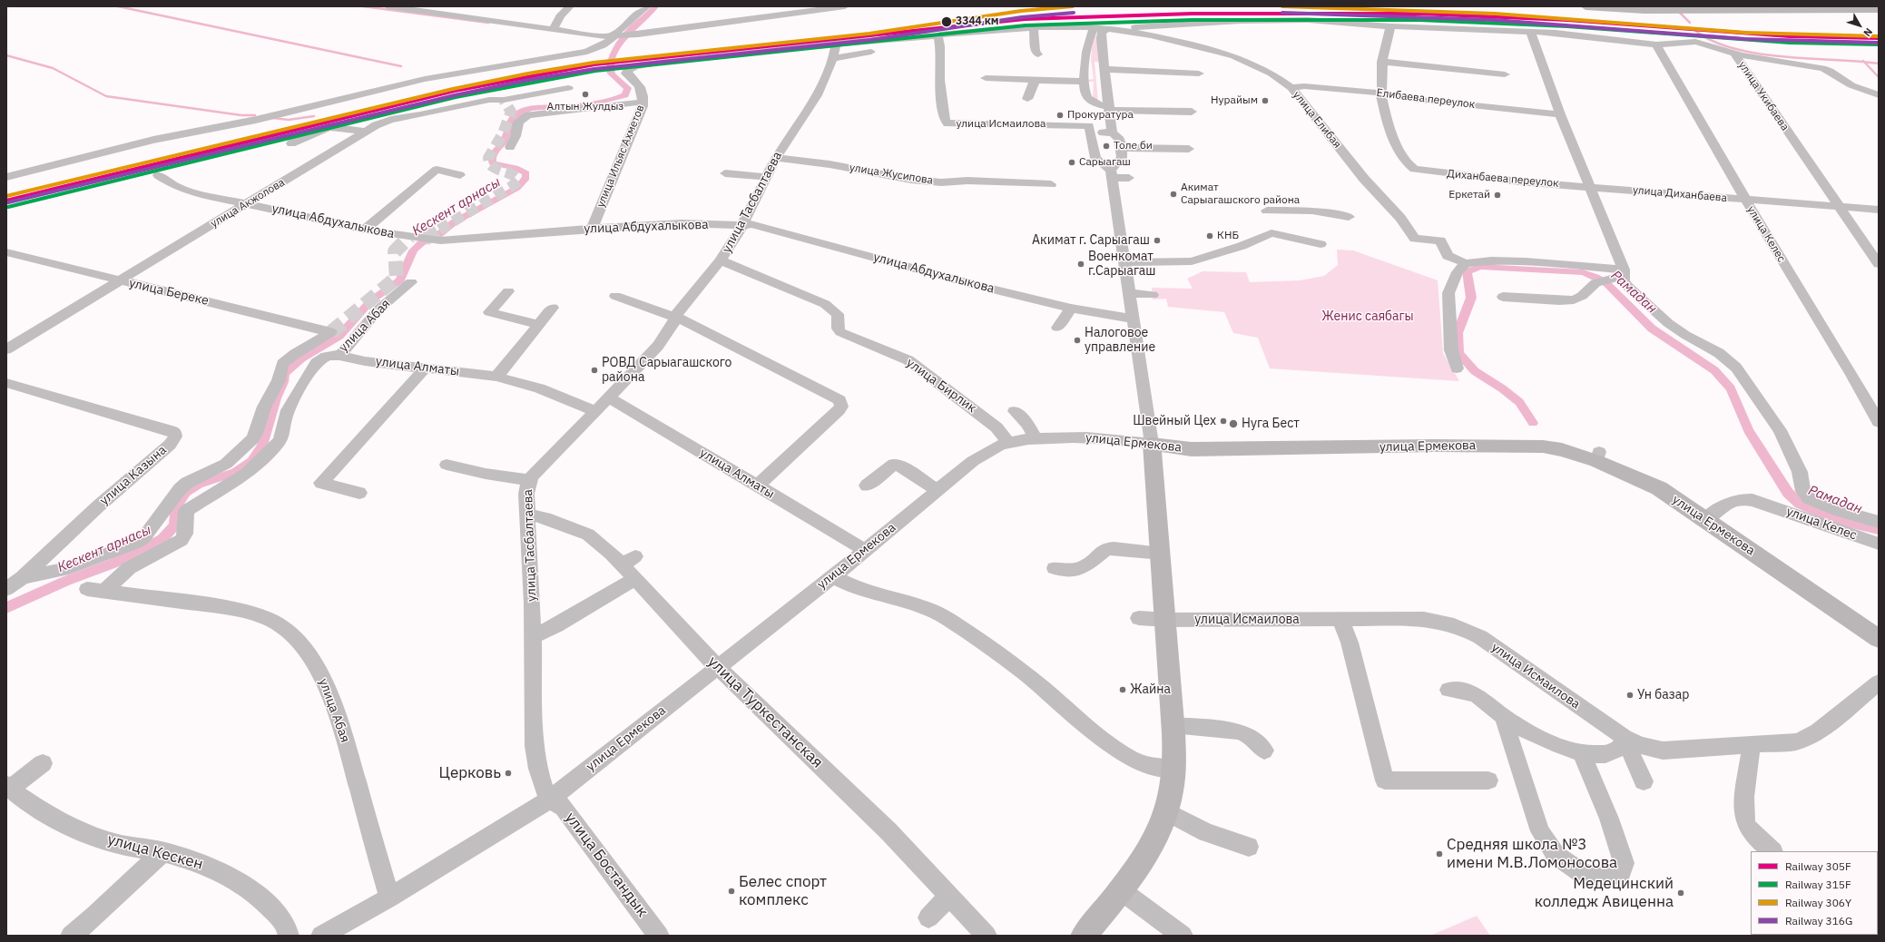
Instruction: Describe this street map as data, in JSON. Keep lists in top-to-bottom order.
{
  "streets": {
    "main road": ["улица Ермекова"],
    "street": [
      "улица Укибаева",
      "Елибаева переулок",
      "улица Елибая",
      "улица Исмаилова",
      "улица Ильяс Ахметов",
      "улица Жусипова",
      "Диханбаева переулок",
      "улица Диханбаева",
      "улица Тасбалтаева",
      "улица Акжолова",
      "улица Абдухалыкова",
      "улица Келес",
      "улица Береке",
      "улица Абая",
      "улица Алматы",
      "улица Бирлик",
      "улица Казына",
      "улица Туркестанская",
      "улица Кескен",
      "улица Бостандык"
    ]
  },
  "crossings": [
    ["улица Укибаева", "улица Диханбаева"],
    ["Елибаева переулок", "улица Елибая"],
    ["Елибаева переулок", "Диханбаева переулок"],
    ["улица Ильяс Ахметов", "улица Тасбалтаева"],
    ["улица Ильяс Ахметов", "улица Абдухалыкова"],
    ["улица Жусипова", "улица Тасбалтаева"],
    ["Диханбаева переулок", "улица Диханбаева"],
    ["улица Диханбаева", "улица Келес"],
    ["улица Тасбалтаева", "улица Абдухалыкова"],
    ["улица Тасбалтаева", "улица Алматы"],
    ["улица Тасбалтаева", "улица Бирлик"],
    ["улица Тасбалтаева", "улица Ермекова"],
    ["улица Тасбалтаева", "улица Туркестанская"],
    ["улица Тасбалтаева", "улица Бостандык"],
    ["улица Акжолова", "улица Абдухалыкова"],
    ["улица Акжолова", "улица Береке"],
    ["улица Келес", "улица Ермекова"],
    ["улица Береке", "улица Казына"],
    ["улица Абая", "улица Алматы"],
    ["улица Абая", "улица Ермекова"],
    ["улица Алматы", "улица Ермекова"],
    ["улица Бирлик", "улица Ермекова"],
    ["улица Ермекова", "улица Туркестанская"],
    ["улица Ермекова", "улица Бостандык"]
  ],
  "water": ["Кескент арнасы", "Рамадан"],
  "parks": ["Женис саябагы"],
  "places": [
    "3344 км",
    "Алтын Жулдыз",
    "Нурайым",
    "Прокуратура",
    "Толе би",
    "Сарыагаш",
    "Акимат Сарыагашского района",
    "Еркетай",
    "КНБ",
    "Акимат г. Сарыагаш",
    "Военкомат г.Сарыагаш",
    "Налоговое управление",
    "РОВД Сарыагашского района",
    "Швейный Цех",
    "Нуга Бест",
    "Жайна",
    "Ун базар",
    "Церковь",
    "Средняя школа №3 имени М.В.Ломоносова",
    "Белес спорт комплекс",
    "Медецинский колледж Авиценна"
  ],
  "lines": [
    "rail line 306Y",
    "rail line 316G",
    "rail line 305F",
    "rail line 315F"
  ],
  "legend": [
    "Railway 305F",
    "Railway 315F",
    "Railway 306Y",
    "Railway 316G"
  ],
  "north": "bottom right"
}
